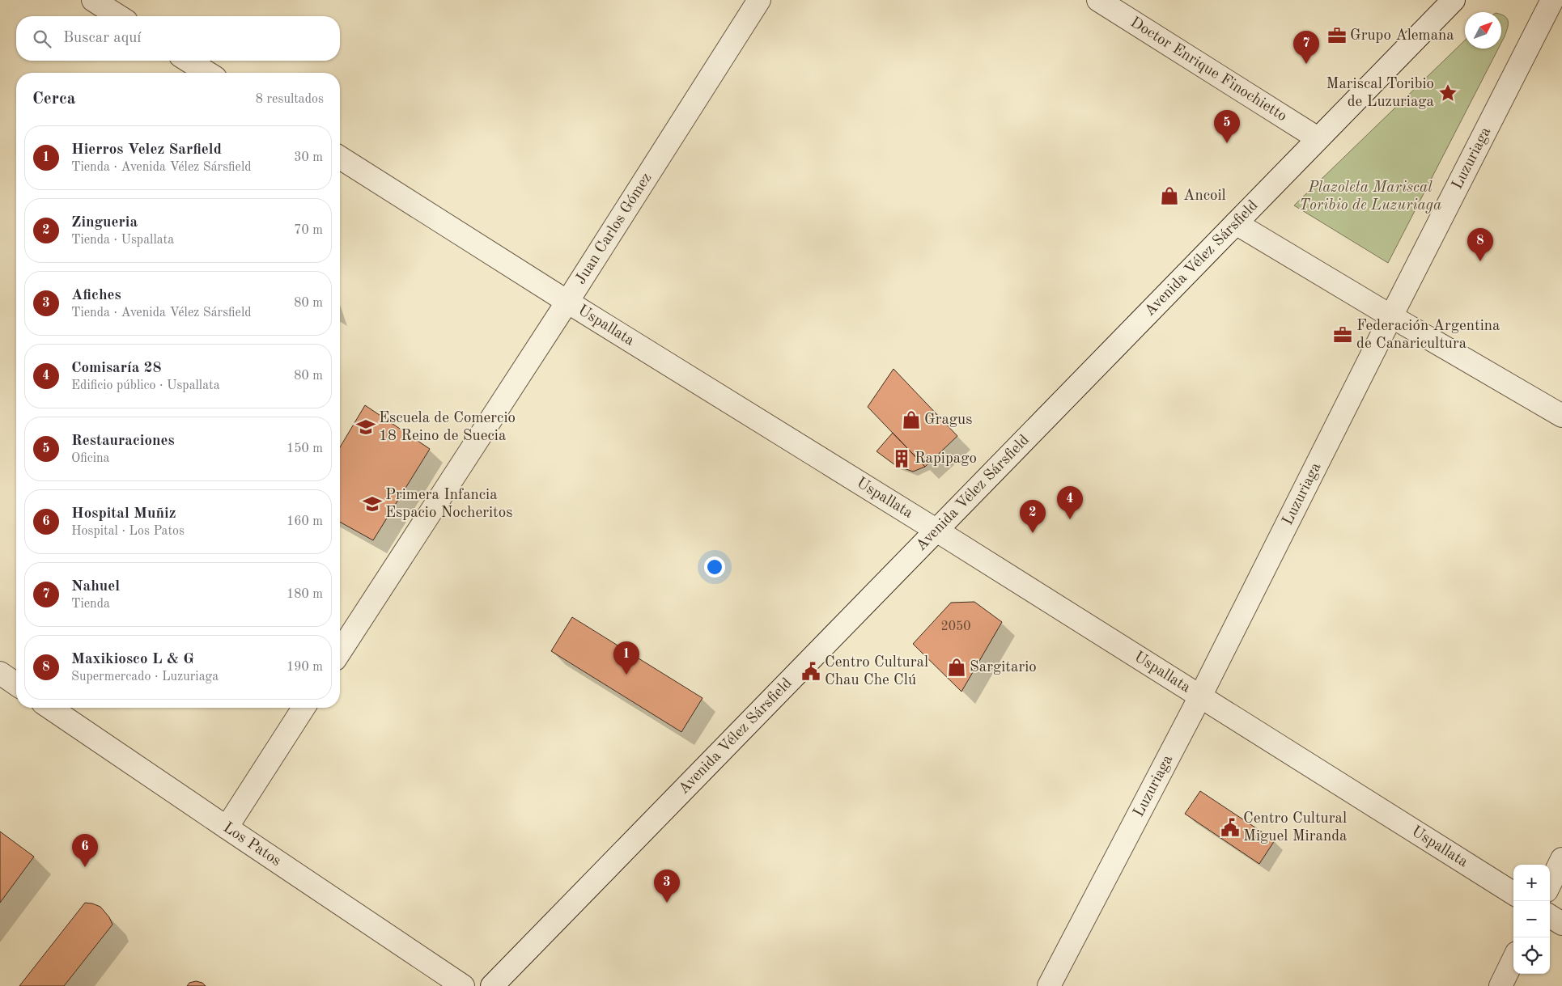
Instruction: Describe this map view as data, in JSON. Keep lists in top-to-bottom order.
{
  "streets": {
    "street": [
      "Doctor Enrique Finochietto",
      "Luzuriaga",
      "Juan Carlos Gómez",
      "Avenida Vélez Sársfield",
      "Uspallata",
      "Los Patos"
    ]
  },
  "crossings": [
    ["Doctor Enrique Finochietto", "Avenida Vélez Sársfield"],
    ["Luzuriaga", "Uspallata"],
    ["Juan Carlos Gómez", "Uspallata"],
    ["Avenida Vélez Sársfield", "Uspallata"]
  ],
  "parks": ["Plazoleta Mariscal Toribio de Luzuriaga"],
  "places": {
    "office": ["Grupo Alemana", "Federación Argentina de Canaricultura"],
    "place": ["Mariscal Toribio de Luzuriaga"],
    "shop": ["Ancoil", "Gragus", "Sargitario"],
    "school or university": ["Escuela de Comercio 18 Reino de Suecia", "Primera Infancia Espacio Nocheritos"],
    "building": ["Rapipago"],
    "public building": ["Centro Cultural Chau Che Clú", "Centro Cultural Miguel Miranda"]
  },
  "house_numbers": ["2050"],
  "north": "top right",
  "page": {
    "search": "Buscar aquí",
    "pins": [
      "7",
      "5",
      "8",
      "4",
      "2",
      "1",
      "6",
      "3"
    ],
    "heading": ["Cerca", "8 resultados"],
    "list": [
      {
        "mark": "1",
        "name": "Hierros Velez Sarfield",
        "note": "Tienda · Avenida Vélez Sársfield",
        "value": "30 m"
      },
      {
        "mark": "2",
        "name": "Zingueria",
        "note": "Tienda · Uspallata",
        "value": "70 m"
      },
      {
        "mark": "3",
        "name": "Afiches",
        "note": "Tienda · Avenida Vélez Sársfield",
        "value": "80 m"
      },
      {
        "mark": "4",
        "name": "Comisaría 28",
        "note": "Edificio público · Uspallata",
        "value": "80 m"
      },
      {
        "mark": "5",
        "name": "Restauraciones",
        "note": "Oficina",
        "value": "150 m"
      },
      {
        "mark": "6",
        "name": "Hospital Muñiz",
        "note": "Hospital · Los Patos",
        "value": "160 m"
      },
      {
        "mark": "7",
        "name": "Nahuel",
        "note": "Tienda",
        "value": "180 m"
      },
      {
        "mark": "8",
        "name": "Maxikiosco L & G",
        "note": "Supermercado · Luzuriaga",
        "value": "190 m"
      }
    ],
    "map_buttons": ["+", "−"]
  }
}
